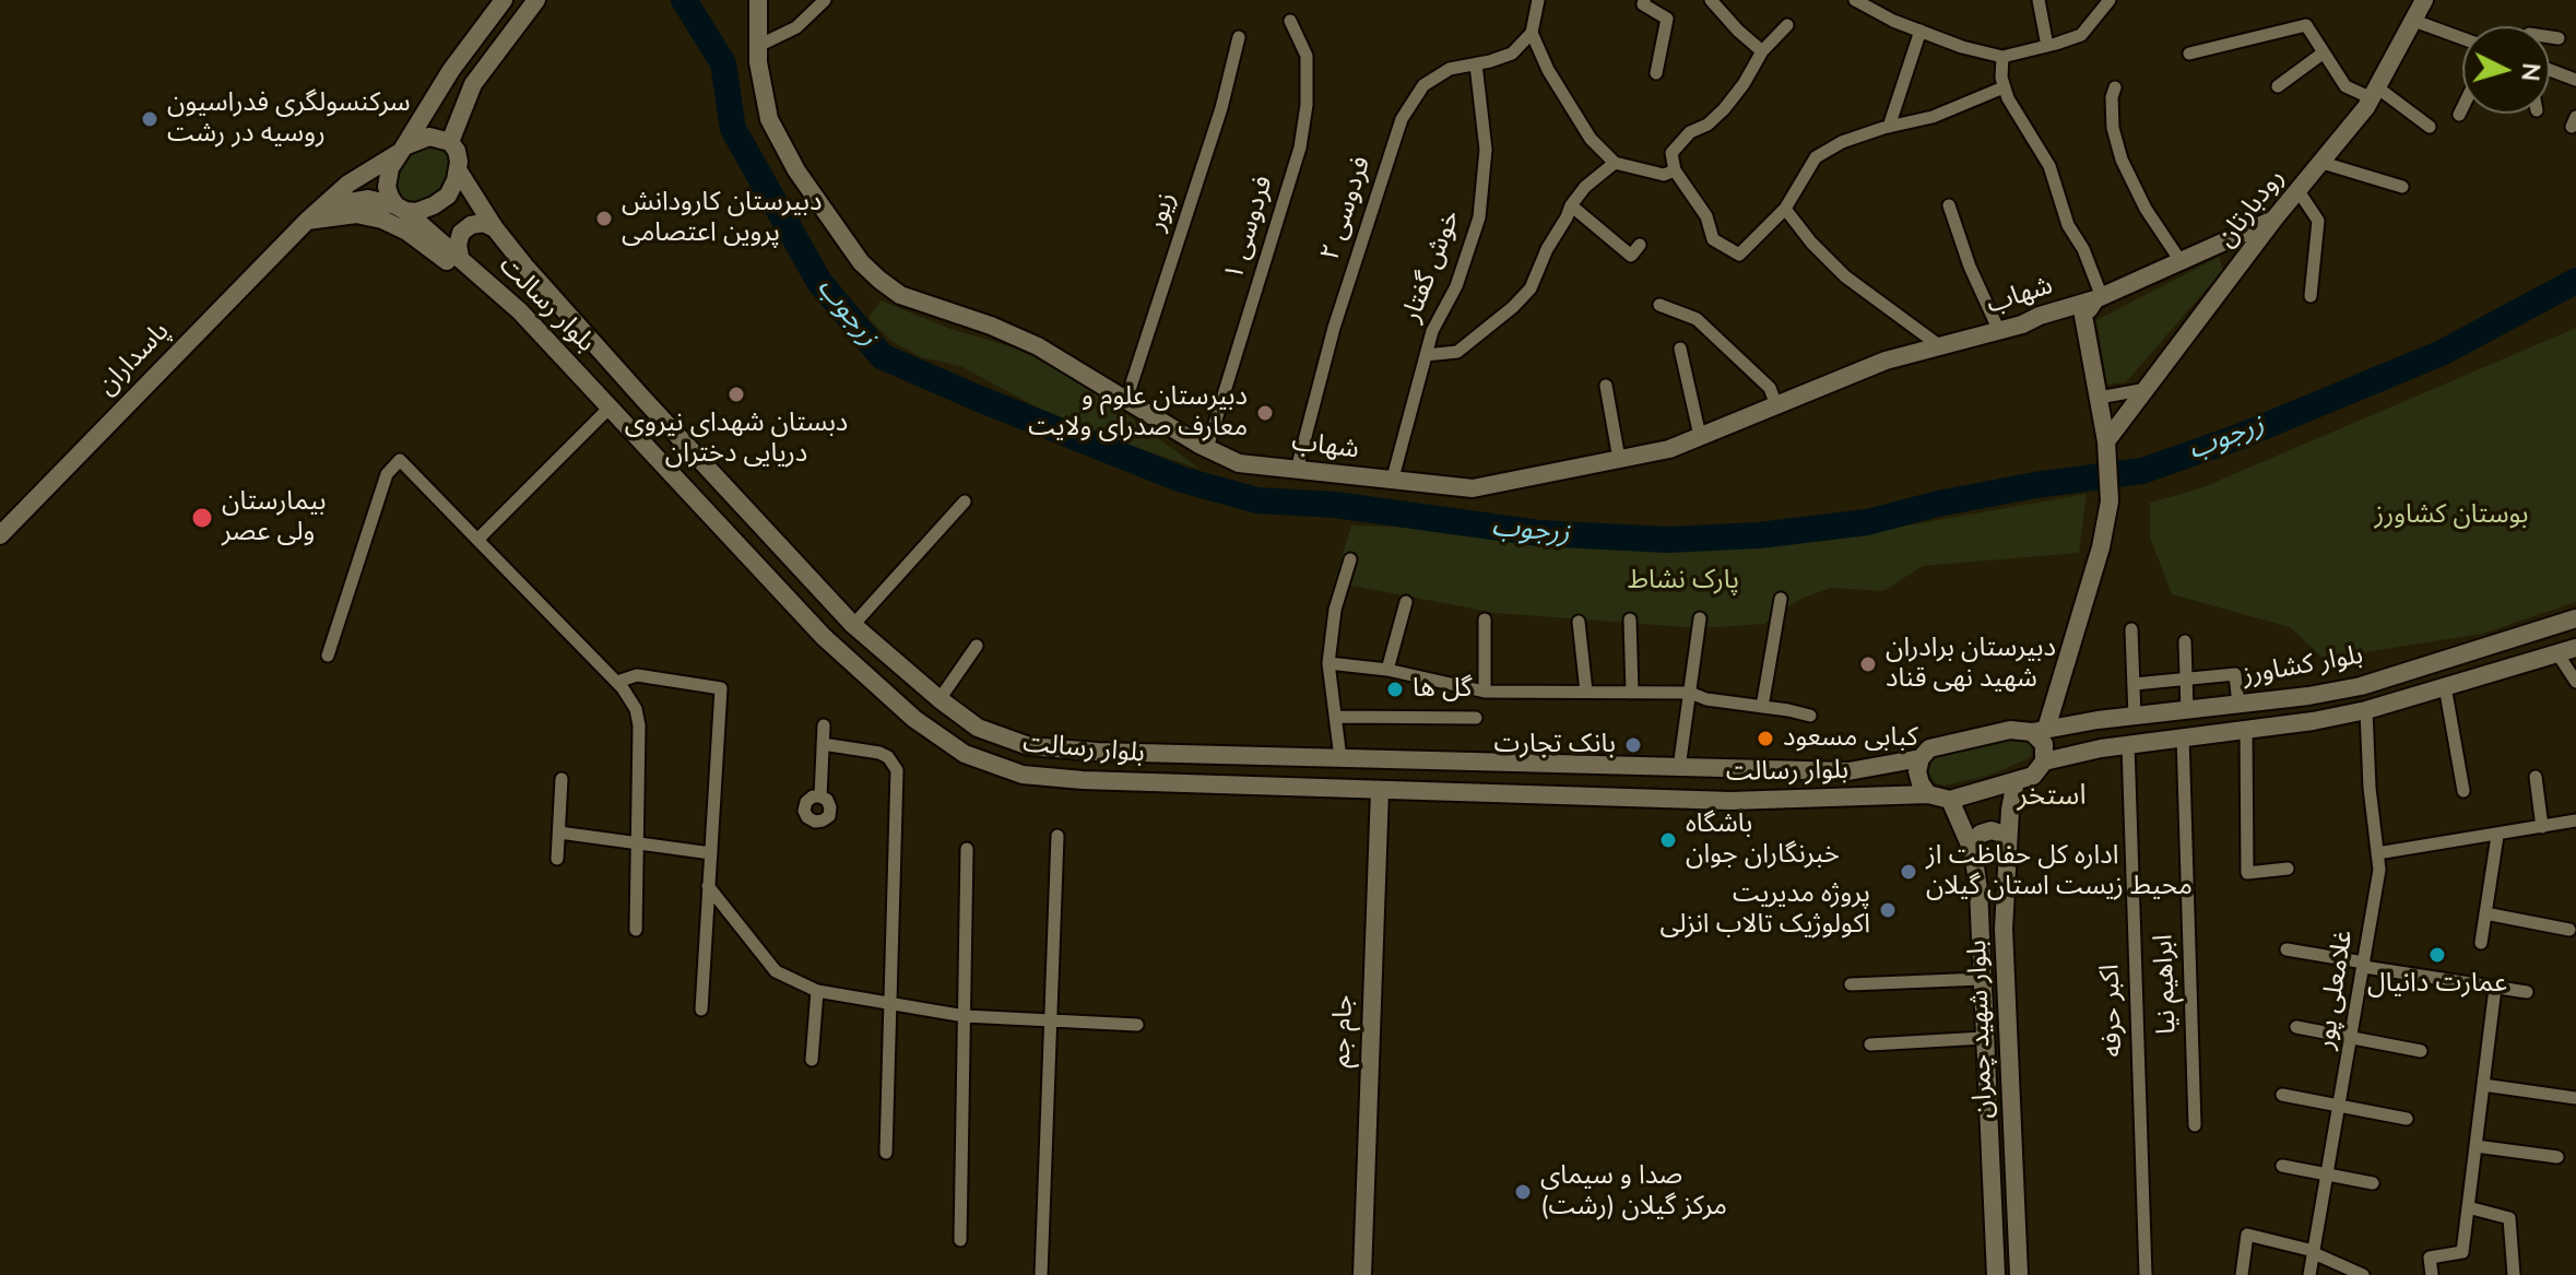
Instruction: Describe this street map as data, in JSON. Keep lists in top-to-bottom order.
{
  "streets": {
    "main road": [
      "رودبارتان",
      "شهاب",
      "بلوار رسالت",
      "پاسداران",
      "بلوار کشاورز",
      "بلوار شهید چمران",
      "جام جم"
    ],
    "street": [
      "فردوسی ۲",
      "زیور",
      "فردوسی ۱",
      "خوش گفتار",
      "ابراهیم نیا",
      "غلامعلی پور",
      "اکبر حرفه"
    ]
  },
  "crossings": [
    ["فردوسی ۲", "خوش گفتار"],
    ["فردوسی ۲", "شهاب"],
    ["رودبارتان", "شهاب"],
    ["زیور", "شهاب"],
    ["فردوسی ۱", "شهاب"],
    ["خوش گفتار", "شهاب"],
    ["بلوار رسالت", "پاسداران"],
    ["بلوار رسالت", "بلوار کشاورز"],
    ["بلوار رسالت", "بلوار شهید چمران"],
    ["بلوار رسالت", "جام جم"],
    ["بلوار کشاورز", "ابراهیم نیا"],
    ["بلوار کشاورز", "غلامعلی پور"],
    ["بلوار کشاورز", "اکبر حرفه"]
  ],
  "districts": ["استخر"],
  "water": ["زرجوب"],
  "parks": ["بوستان کشاورز", "پارک نشاط"],
  "places": [
    "سرکنسولگری فدراسیون روسیه در رشت",
    "دبیرستان کارودانش پروین اعتصامی",
    "دبستان شهدای نیروی دریایی دختران",
    "دبیرستان علوم و معارف صدرای ولایت",
    "بیمارستان ولی عصر",
    "دبیرستان برادران شهید نهی قناد",
    "گل ها",
    "کبابی مسعود",
    "بانک تجارت",
    "باشگاه خبرنگاران جوان",
    "اداره کل حفاظت از محیط زیست استان گیلان",
    "پروژه مدیریت اکولوژیک تالاب انزلی",
    "عمارت دانیال",
    "صدا و سیمای مرکز گیلان (رشت)"
  ],
  "north": "right"
}
